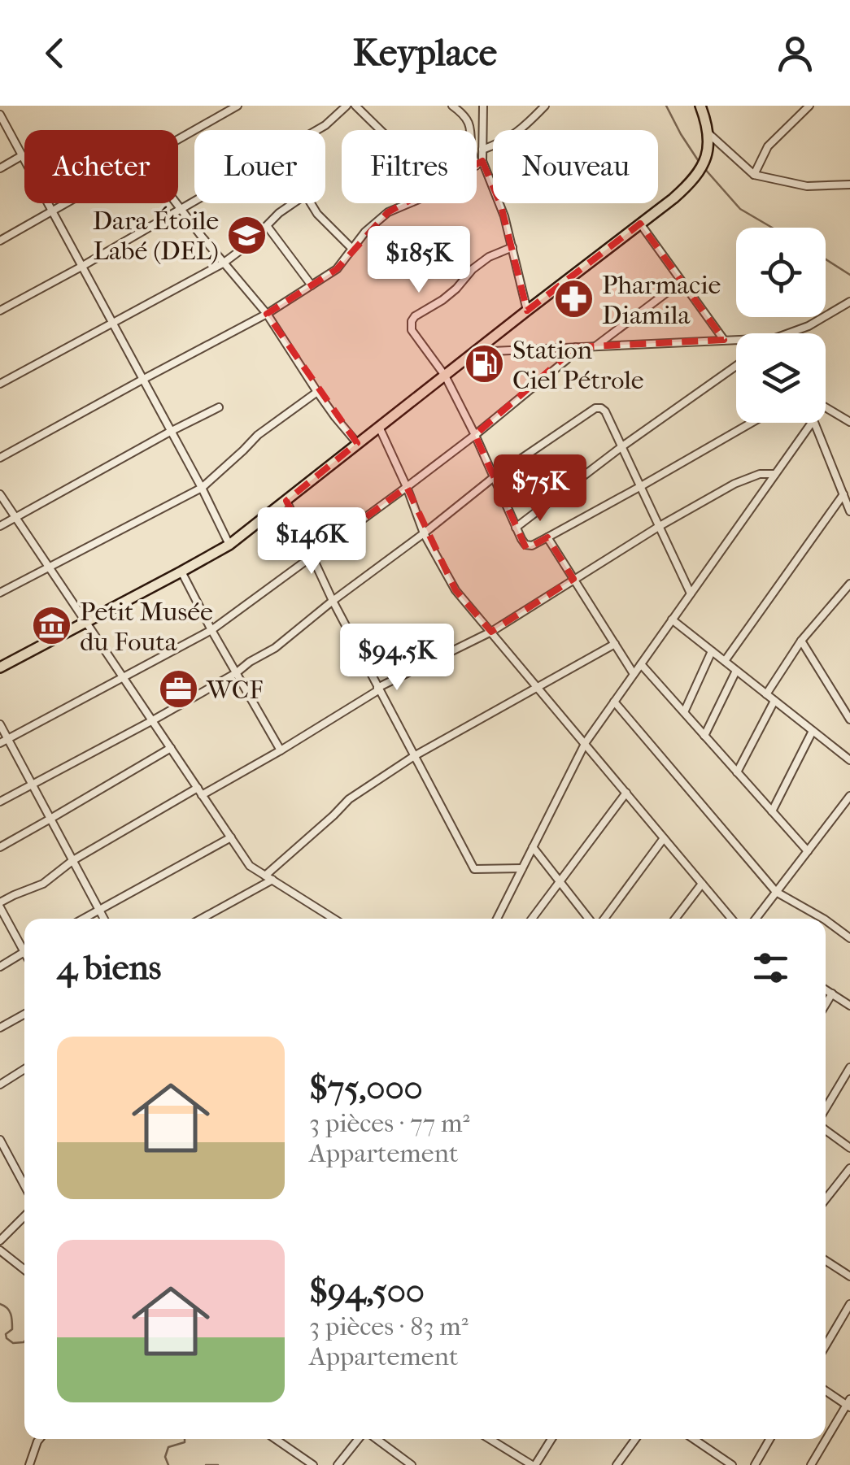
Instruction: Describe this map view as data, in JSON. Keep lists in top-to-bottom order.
{
  "places": {
    "school or university": ["Dara Étoile Labé (DEL)"],
    "pharmacy": ["Pharmacie Diamila"],
    "fuel station": ["Station Ciel Pétrole"],
    "museum": ["Petit Musée du Fouta"],
    "office": ["WCF"]
  },
  "page": {
    "header": "Keyplace",
    "chip": [
      "Acheter",
      "Louer",
      "Filtres",
      "Nouveau"
    ],
    "price": [
      "$185K",
      "$75K",
      "$146K",
      "$94.5K"
    ],
    "heading": "4 biens",
    "list": [
      {
        "name": "$75,000",
        "note": "3 pièces · 77 m² · Appartement"
      },
      {
        "name": "$94,500",
        "note": "3 pièces · 83 m² · Appartement"
      }
    ]
  }
}
